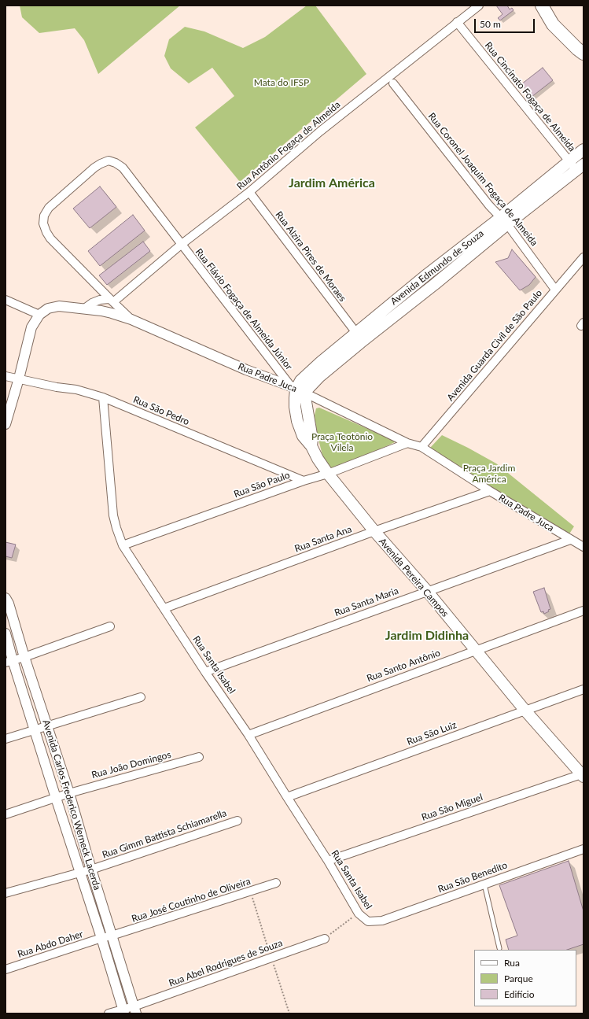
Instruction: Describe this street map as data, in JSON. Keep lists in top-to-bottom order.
{
  "streets": {
    "main road": ["Avenida Edmundo de Souza", "Avenida Pereira Campos"],
    "street": [
      "Rua Cincinato Fogaça de Almeida",
      "Rua Antônio Fogaça de Almeida",
      "Rua Coronel Joaquim Fogaça de Almeida",
      "Rua Alzira Pires de Moraes",
      "Rua Flávio Fogaça de Almeida Júnior",
      "Avenida Guarda Civil de São Paulo",
      "Rua Padre Juca",
      "Rua São Pedro",
      "Rua São Paulo",
      "Rua Santa Ana",
      "Rua Santa Maria",
      "Rua Santa Isabel",
      "Rua Santo Antônio",
      "Rua São Luiz",
      "Rua João Domingos",
      "Avenida Carlos Frederico Werneck Lacerda",
      "Rua São Miguel",
      "Rua Gimm Battista Schiamarella",
      "Rua São Benedito",
      "Rua José Coutinho de Oliveira",
      "Rua Abdo Daher",
      "Rua Abel Rodrigues de Souza"
    ]
  },
  "crossings": [
    ["Rua Cincinato Fogaça de Almeida", "Rua Antônio Fogaça de Almeida"],
    ["Rua Cincinato Fogaça de Almeida", "Avenida Edmundo de Souza"],
    ["Rua Antônio Fogaça de Almeida", "Rua Alzira Pires de Moraes"],
    ["Rua Antônio Fogaça de Almeida", "Rua Flávio Fogaça de Almeida Júnior"],
    ["Rua Coronel Joaquim Fogaça de Almeida", "Avenida Edmundo de Souza"],
    ["Rua Coronel Joaquim Fogaça de Almeida", "Avenida Guarda Civil de São Paulo"],
    ["Rua Alzira Pires de Moraes", "Avenida Edmundo de Souza"],
    ["Avenida Edmundo de Souza", "Rua Flávio Fogaça de Almeida Júnior"],
    ["Avenida Edmundo de Souza", "Rua Padre Juca"],
    ["Avenida Edmundo de Souza", "Avenida Pereira Campos"],
    ["Rua Flávio Fogaça de Almeida Júnior", "Rua Padre Juca"],
    ["Rua Flávio Fogaça de Almeida Júnior", "Avenida Pereira Campos"],
    ["Avenida Guarda Civil de São Paulo", "Rua Padre Juca"],
    ["Rua Padre Juca", "Rua São Paulo"],
    ["Rua Padre Juca", "Rua Santa Ana"],
    ["Rua Padre Juca", "Avenida Pereira Campos"],
    ["Rua Padre Juca", "Rua Santa Maria"],
    ["Rua São Pedro", "Rua São Paulo"],
    ["Rua São Pedro", "Rua Santa Isabel"],
    ["Rua São Paulo", "Avenida Pereira Campos"],
    ["Rua São Paulo", "Rua Santa Isabel"],
    ["Rua Santa Ana", "Avenida Pereira Campos"],
    ["Rua Santa Ana", "Rua Santa Isabel"],
    ["Avenida Pereira Campos", "Rua Santa Maria"],
    ["Avenida Pereira Campos", "Rua Santo Antônio"],
    ["Avenida Pereira Campos", "Rua São Luiz"],
    ["Avenida Pereira Campos", "Rua São Miguel"],
    ["Rua Santa Maria", "Rua Santa Isabel"],
    ["Rua Santa Isabel", "Rua Santo Antônio"],
    ["Rua Santa Isabel", "Rua São Luiz"],
    ["Rua Santa Isabel", "Rua São Miguel"],
    ["Rua Santa Isabel", "Rua São Benedito"],
    ["Rua João Domingos", "Avenida Carlos Frederico Werneck Lacerda"],
    ["Avenida Carlos Frederico Werneck Lacerda", "Rua Gimm Battista Schiamarella"],
    ["Avenida Carlos Frederico Werneck Lacerda", "Rua José Coutinho de Oliveira"],
    ["Avenida Carlos Frederico Werneck Lacerda", "Rua Abdo Daher"],
    ["Avenida Carlos Frederico Werneck Lacerda", "Rua Abel Rodrigues de Souza"],
    ["Rua José Coutinho de Oliveira", "Rua Abdo Daher"]
  ],
  "districts": ["Jardim América", "Jardim Didinha"],
  "parks": ["Mata do IFSP", "Praça Teotônio Vilela", "Praça Jardim América"],
  "legend": ["Rua", "Parque", "Edifício"],
  "scale_bar": "50 m"
}
